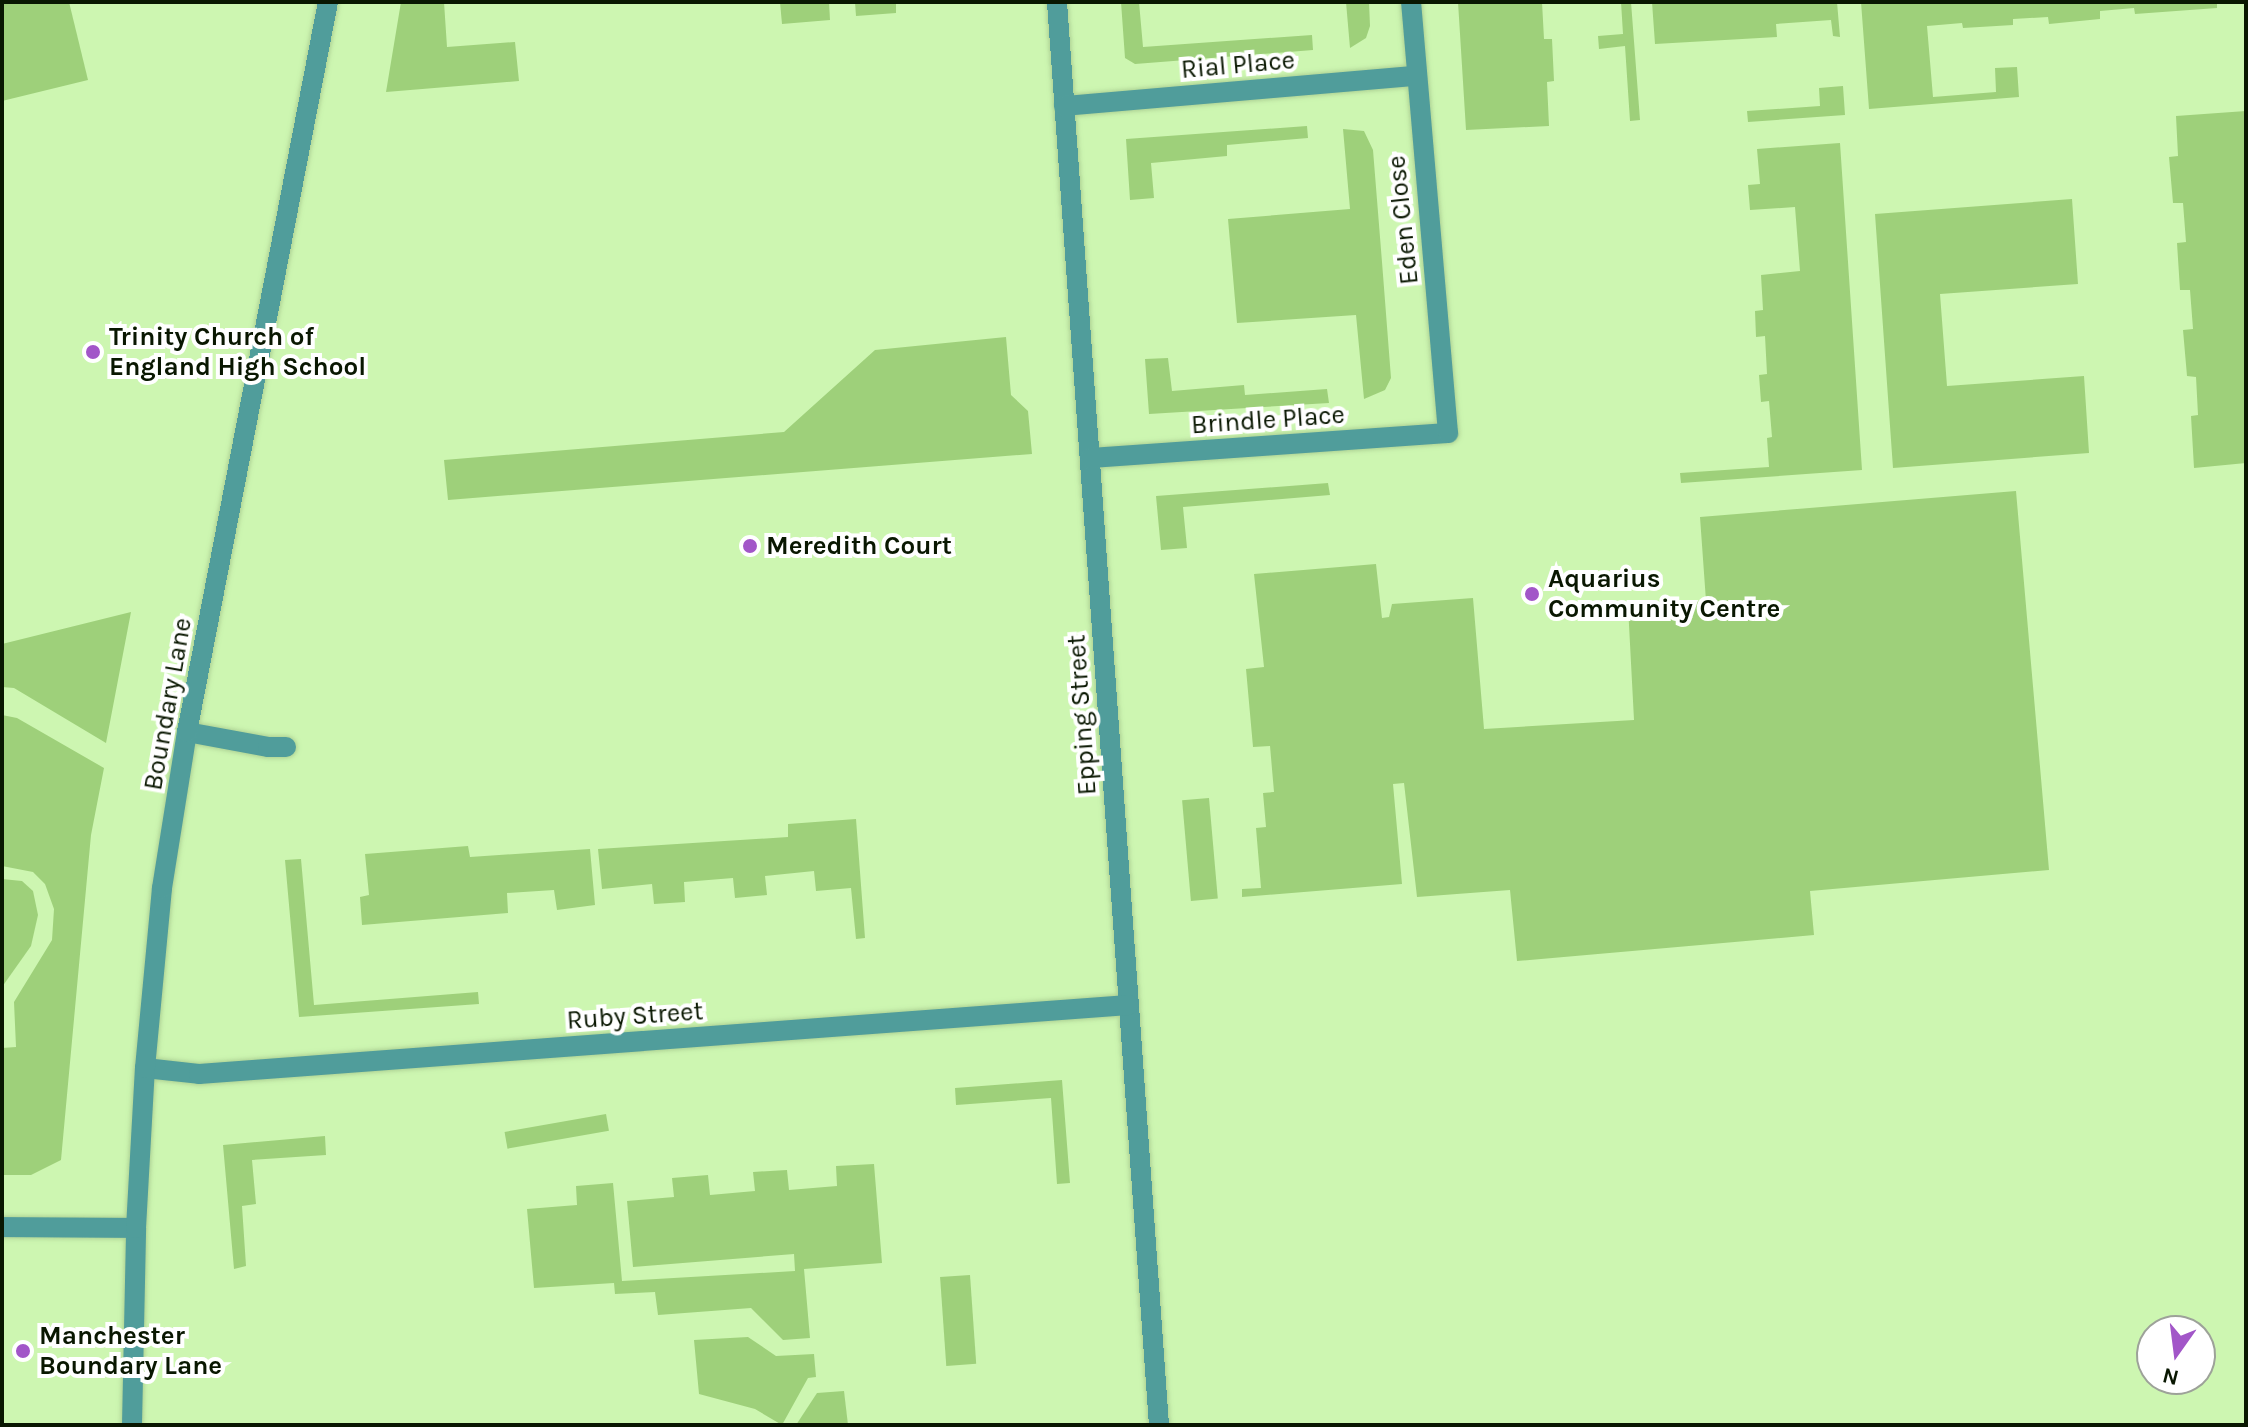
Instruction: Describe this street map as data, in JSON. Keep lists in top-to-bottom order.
{
  "streets": {
    "street": [
      "Rial Place",
      "Eden Close",
      "Brindle Place",
      "Boundary Lane",
      "Epping Street",
      "Ruby Street"
    ]
  },
  "crossings": [
    ["Rial Place", "Eden Close"],
    ["Rial Place", "Epping Street"],
    ["Eden Close", "Brindle Place"],
    ["Brindle Place", "Epping Street"],
    ["Boundary Lane", "Ruby Street"],
    ["Epping Street", "Ruby Street"]
  ],
  "places": [
    "Trinity Church of England High School",
    "Meredith Court",
    "Aquarius Community Centre",
    "Manchester Boundary Lane"
  ],
  "north": "bottom"
}
